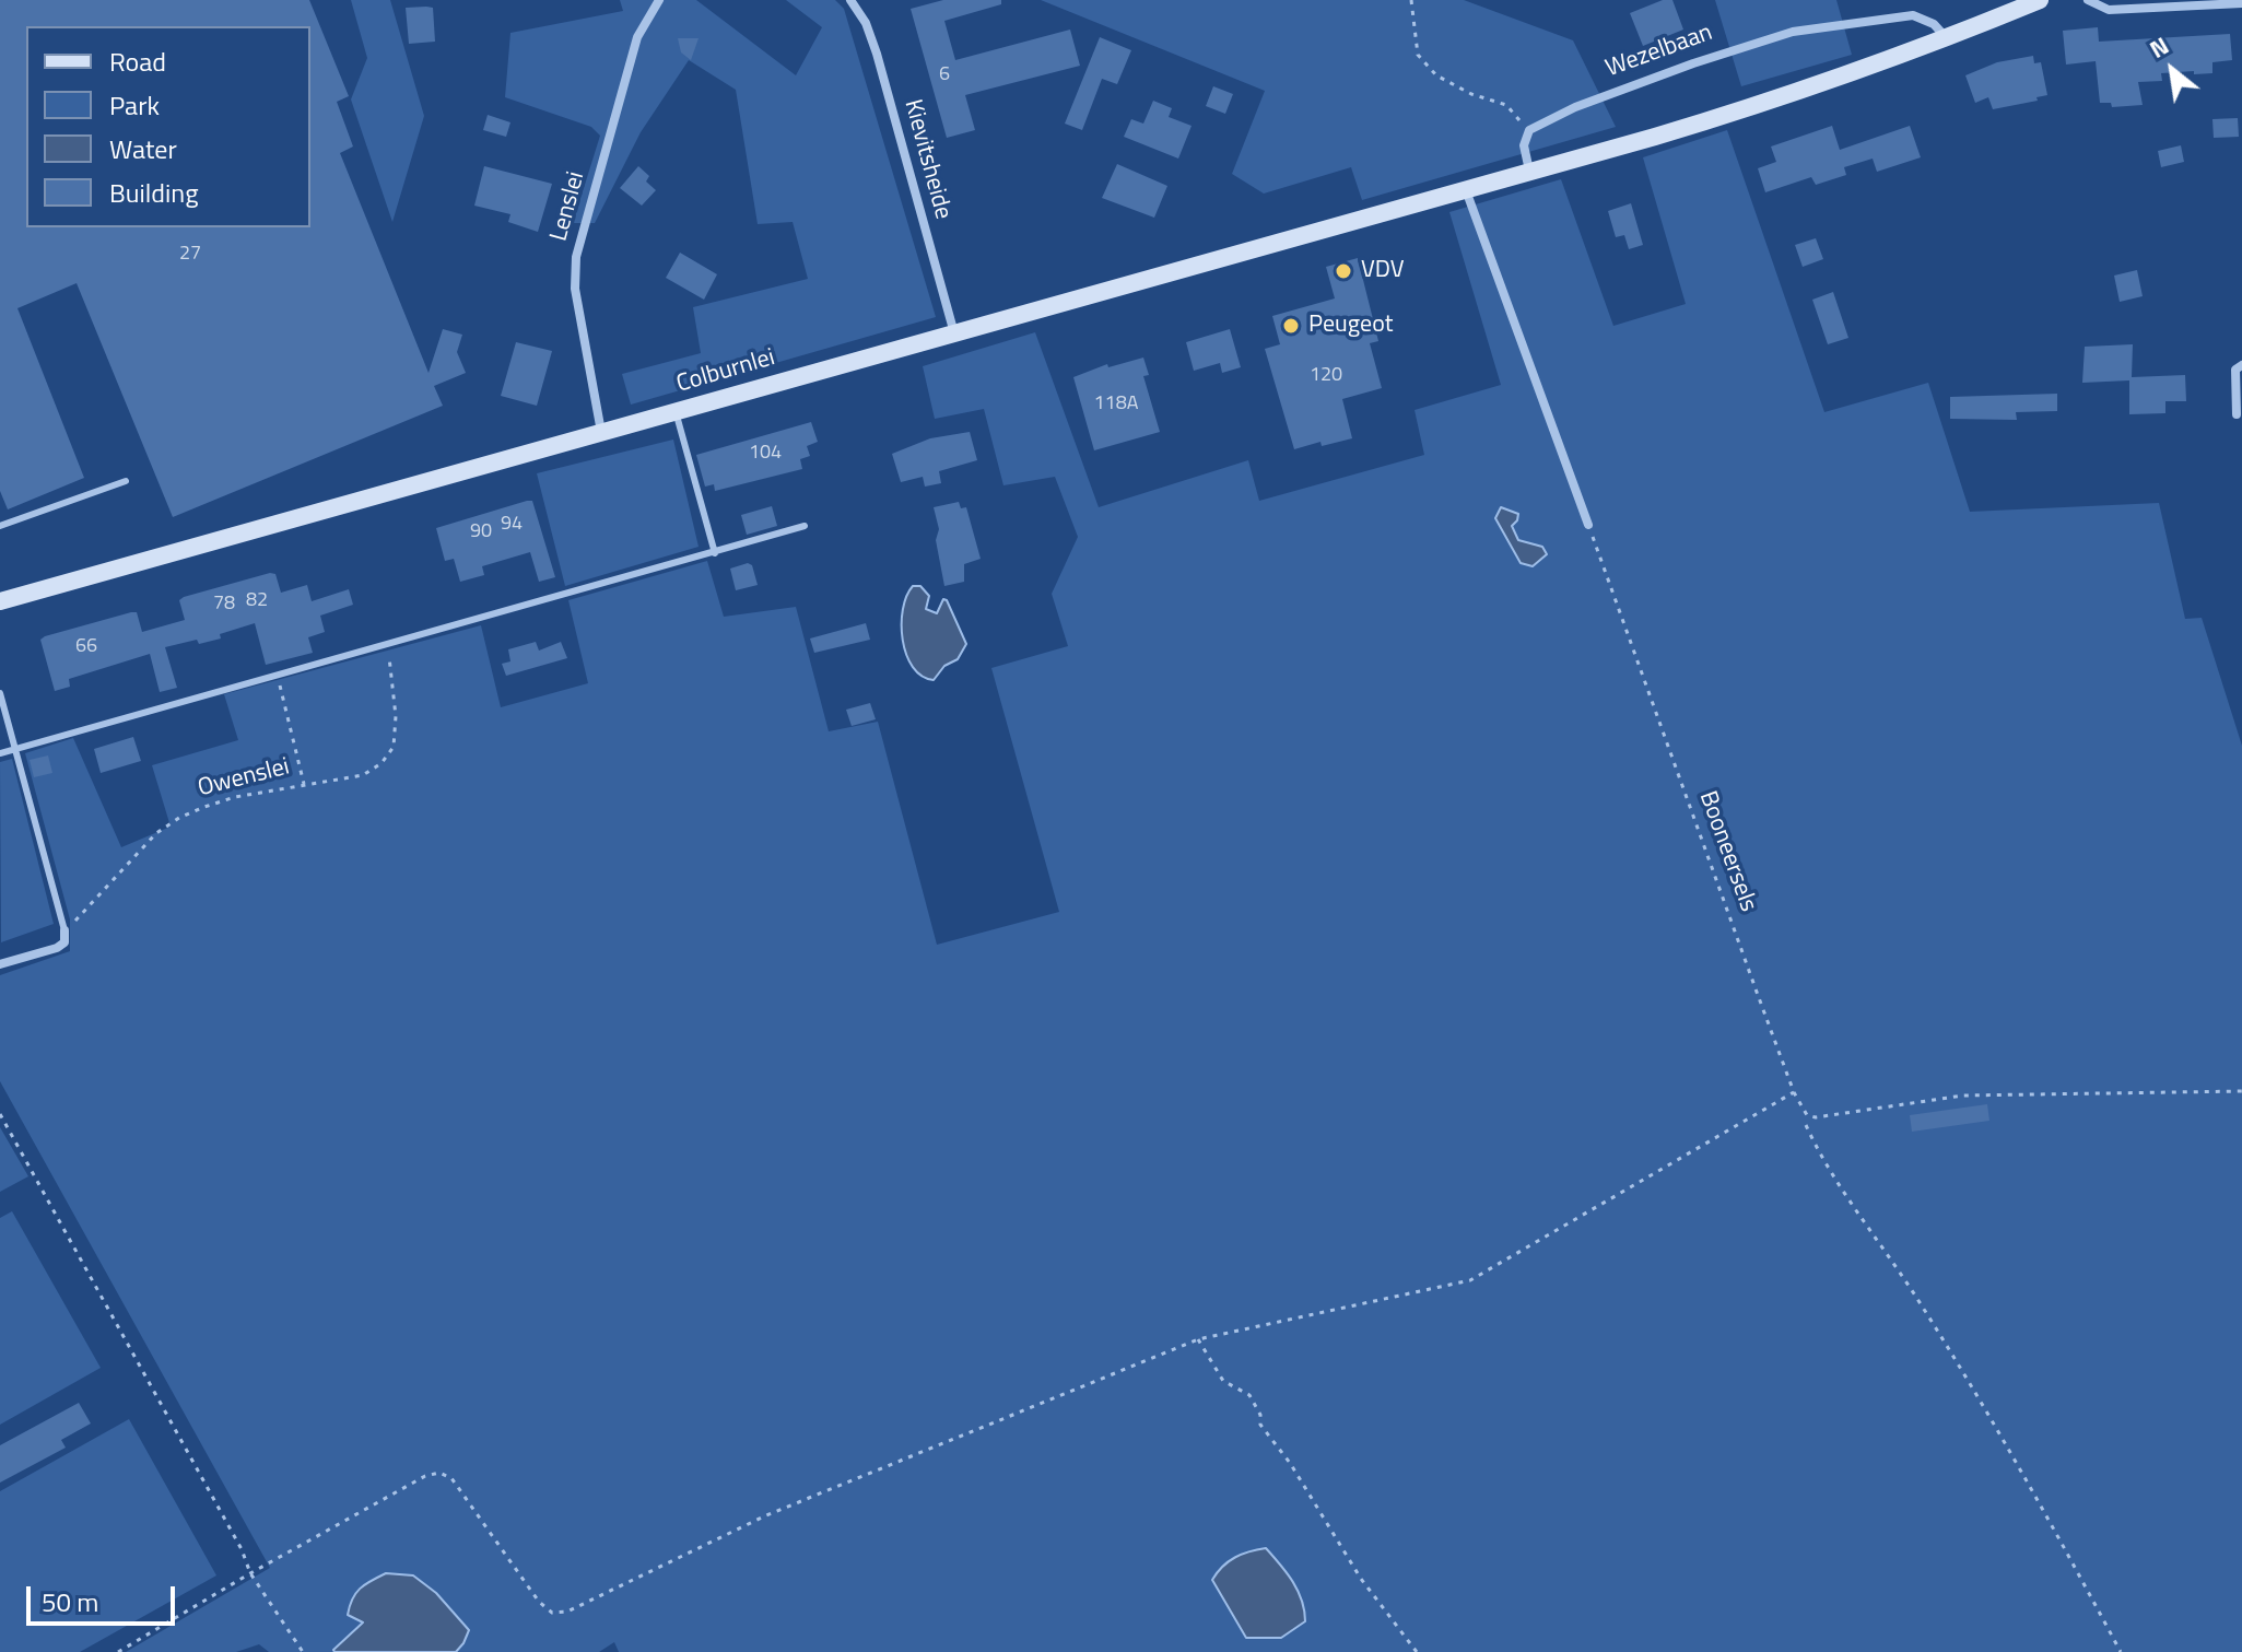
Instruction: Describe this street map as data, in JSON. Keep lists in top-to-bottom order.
{
  "streets": {
    "street": [
      "Wezelbaan",
      "Kievitsheide",
      "Lenslei",
      "Colburnlei"
    ],
    "path": ["Owenslei", "Booneersels"]
  },
  "crossings": [
    ["Kievitsheide", "Colburnlei"],
    ["Lenslei", "Colburnlei"]
  ],
  "places": ["VDV", "Peugeot"],
  "house_numbers": [
    "6",
    "27",
    "120",
    "118A",
    "104",
    "94",
    "90",
    "82",
    "78",
    "66"
  ],
  "legend": [
    "Road",
    "Park",
    "Water",
    "Building"
  ],
  "scale_bar": "50 m",
  "north": "top left"
}
